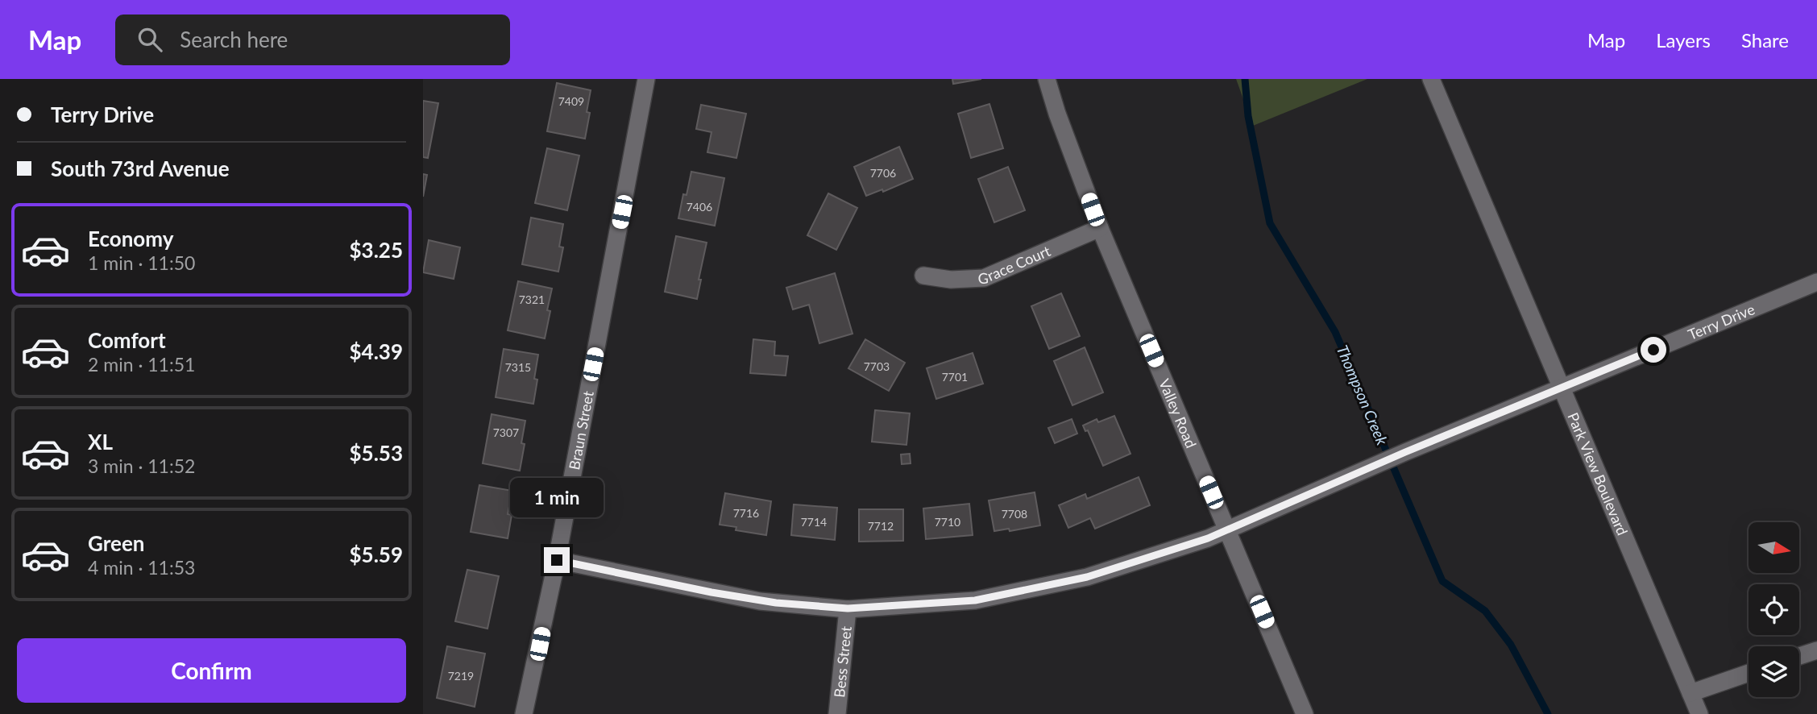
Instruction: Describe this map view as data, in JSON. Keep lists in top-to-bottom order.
{
  "streets": {
    "street": [
      "Grace Court",
      "Terry Drive",
      "Valley Road",
      "Braun Street",
      "Park View Boulevard",
      "Bess Street"
    ]
  },
  "crossings": [
    ["Grace Court", "Valley Road"],
    ["Terry Drive", "Valley Road"],
    ["Terry Drive", "Braun Street"],
    ["Terry Drive", "Park View Boulevard"],
    ["Terry Drive", "Bess Street"]
  ],
  "water": ["Thompson Creek"],
  "house_numbers": [
    "7409",
    "7706",
    "7406",
    "7321",
    "7703",
    "7315",
    "7701",
    "7307",
    "7716",
    "7708",
    "7714",
    "7710",
    "7712",
    "7219"
  ],
  "north": "right",
  "page": {
    "header": "Map",
    "search": "Search here",
    "nav": ["Map", "Layers", "Share"],
    "banner": ["Terry Drive", "South 73rd Avenue"],
    "list": [
      {
        "name": "Economy",
        "note": "1 min · 11:50",
        "value": "$3.25"
      },
      {
        "name": "Comfort",
        "note": "2 min · 11:51",
        "value": "$4.39"
      },
      {
        "name": "XL",
        "note": "3 min · 11:52",
        "value": "$5.53"
      },
      {
        "name": "Green",
        "note": "4 min · 11:53",
        "value": "$5.59"
      }
    ],
    "bubble": "1 min",
    "buttons": "Confirm"
  }
}
